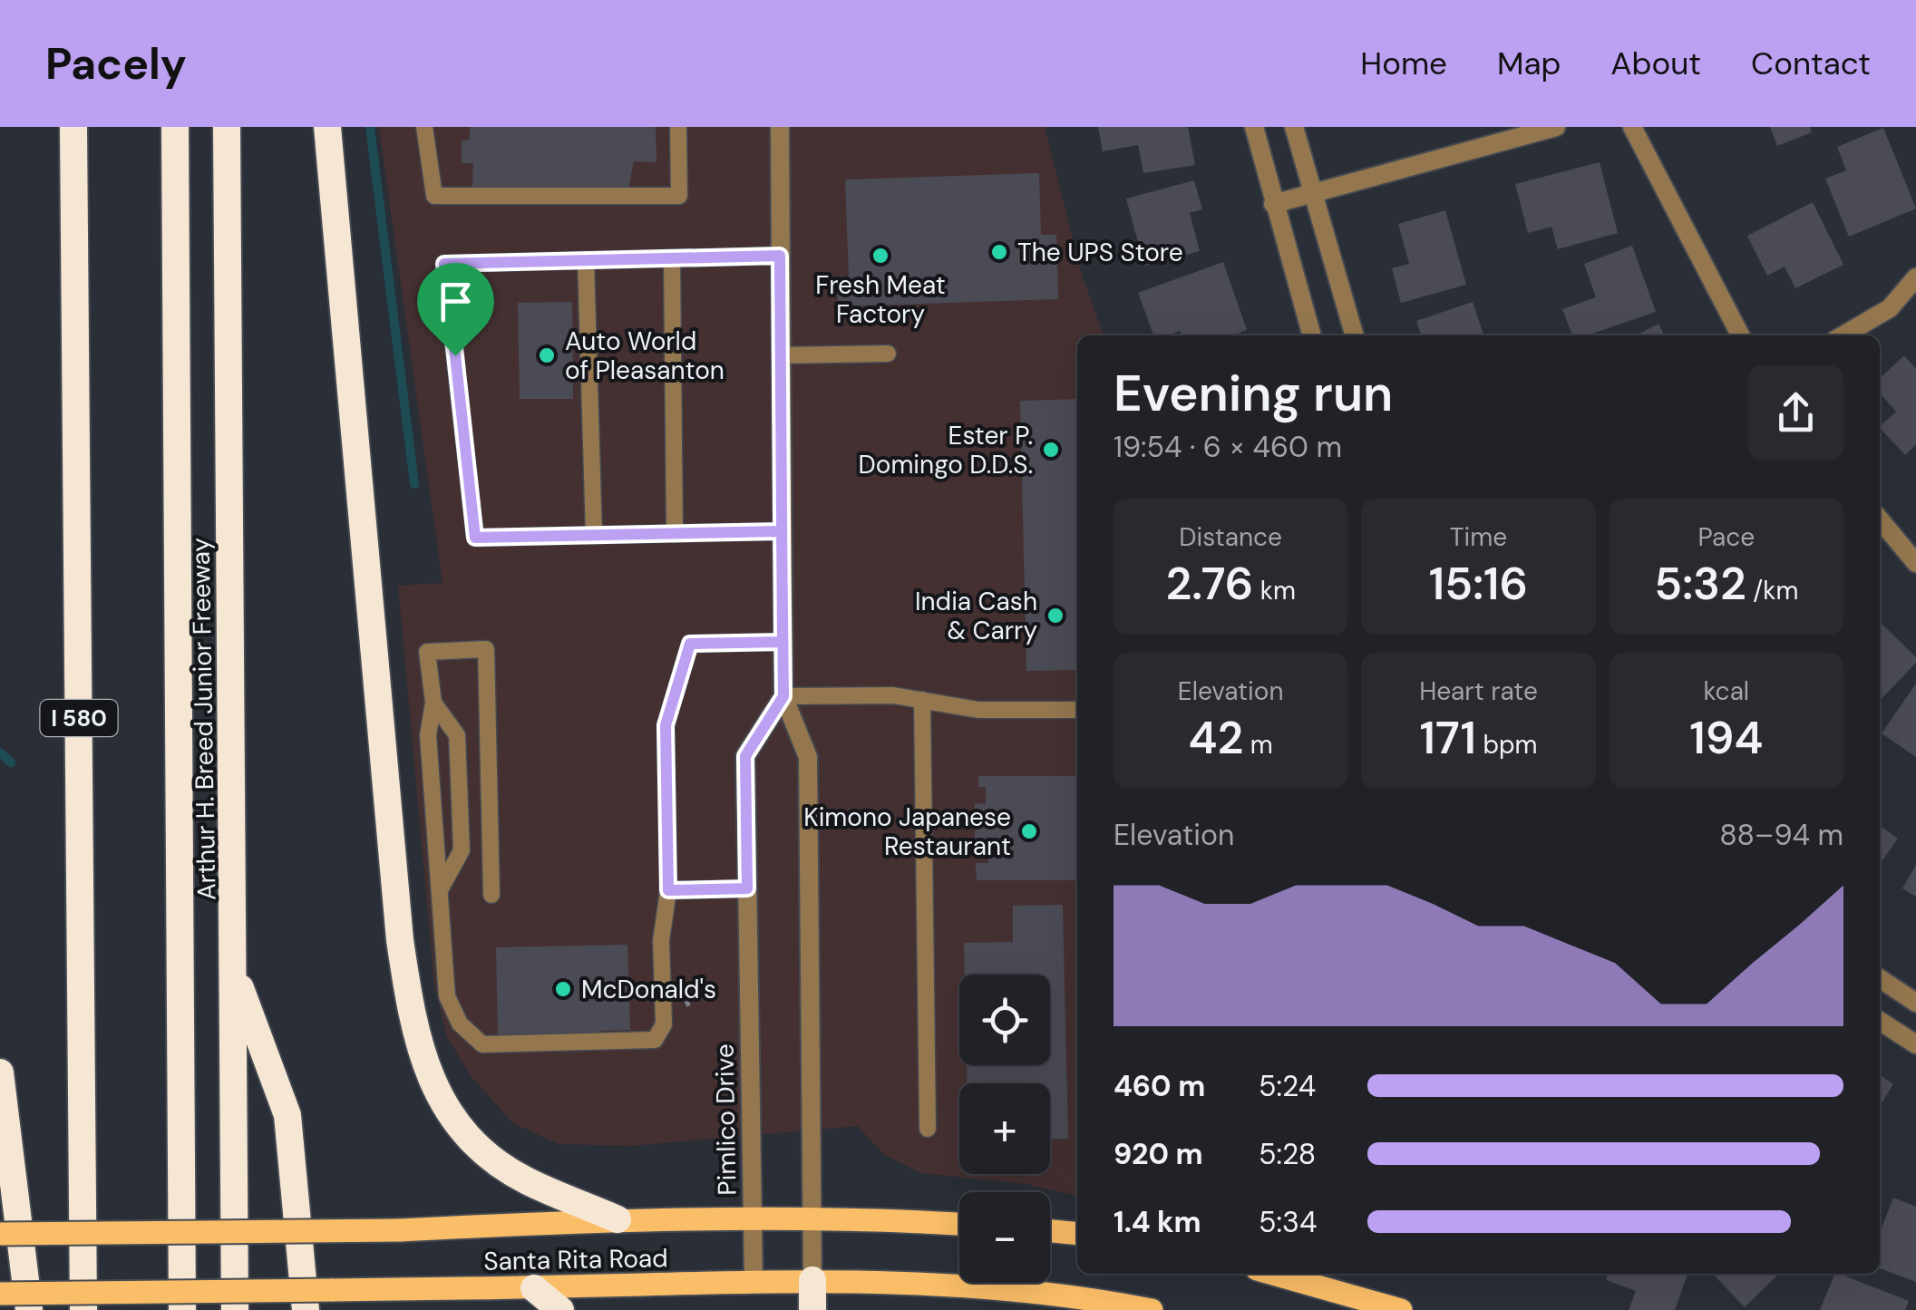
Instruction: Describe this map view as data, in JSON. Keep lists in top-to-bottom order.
{
  "streets": {
    "highway": ["I 580", "Arthur H. Breed Junior Freeway"],
    "main road": ["Santa Rita Road"],
    "street": ["Pimlico Drive"]
  },
  "crossings": [
    ["Pimlico Drive", "Santa Rita Road"]
  ],
  "places": [
    "The UPS Store",
    "Fresh Meat Factory",
    "Auto World of Pleasanton",
    "Ester P. Domingo D.D.S.",
    "India Cash & Carry",
    "Kimono Japanese Restaurant",
    "McDonald's"
  ],
  "page": {
    "header": "Pacely",
    "nav": [
      "Home",
      "Map",
      "About",
      "Contact"
    ],
    "heading": ["Evening run", "19:54 · 6 × 460 m"],
    "stats": [
      ["Distance", "2.76 km"],
      ["Time", "15:16"],
      ["Pace", "5:32 /km"],
      ["Elevation", "42 m"],
      ["Heart rate", "171 bpm"],
      ["kcal", "194"]
    ],
    "chart": ["Elevation", "88–94 m"],
    "map_buttons": ["+", "−"],
    "list": [
      {
        "name": "460 m",
        "note": "5:24"
      },
      {
        "name": "920 m",
        "note": "5:28"
      },
      {
        "name": "1.4 km",
        "note": "5:34"
      }
    ]
  }
}
